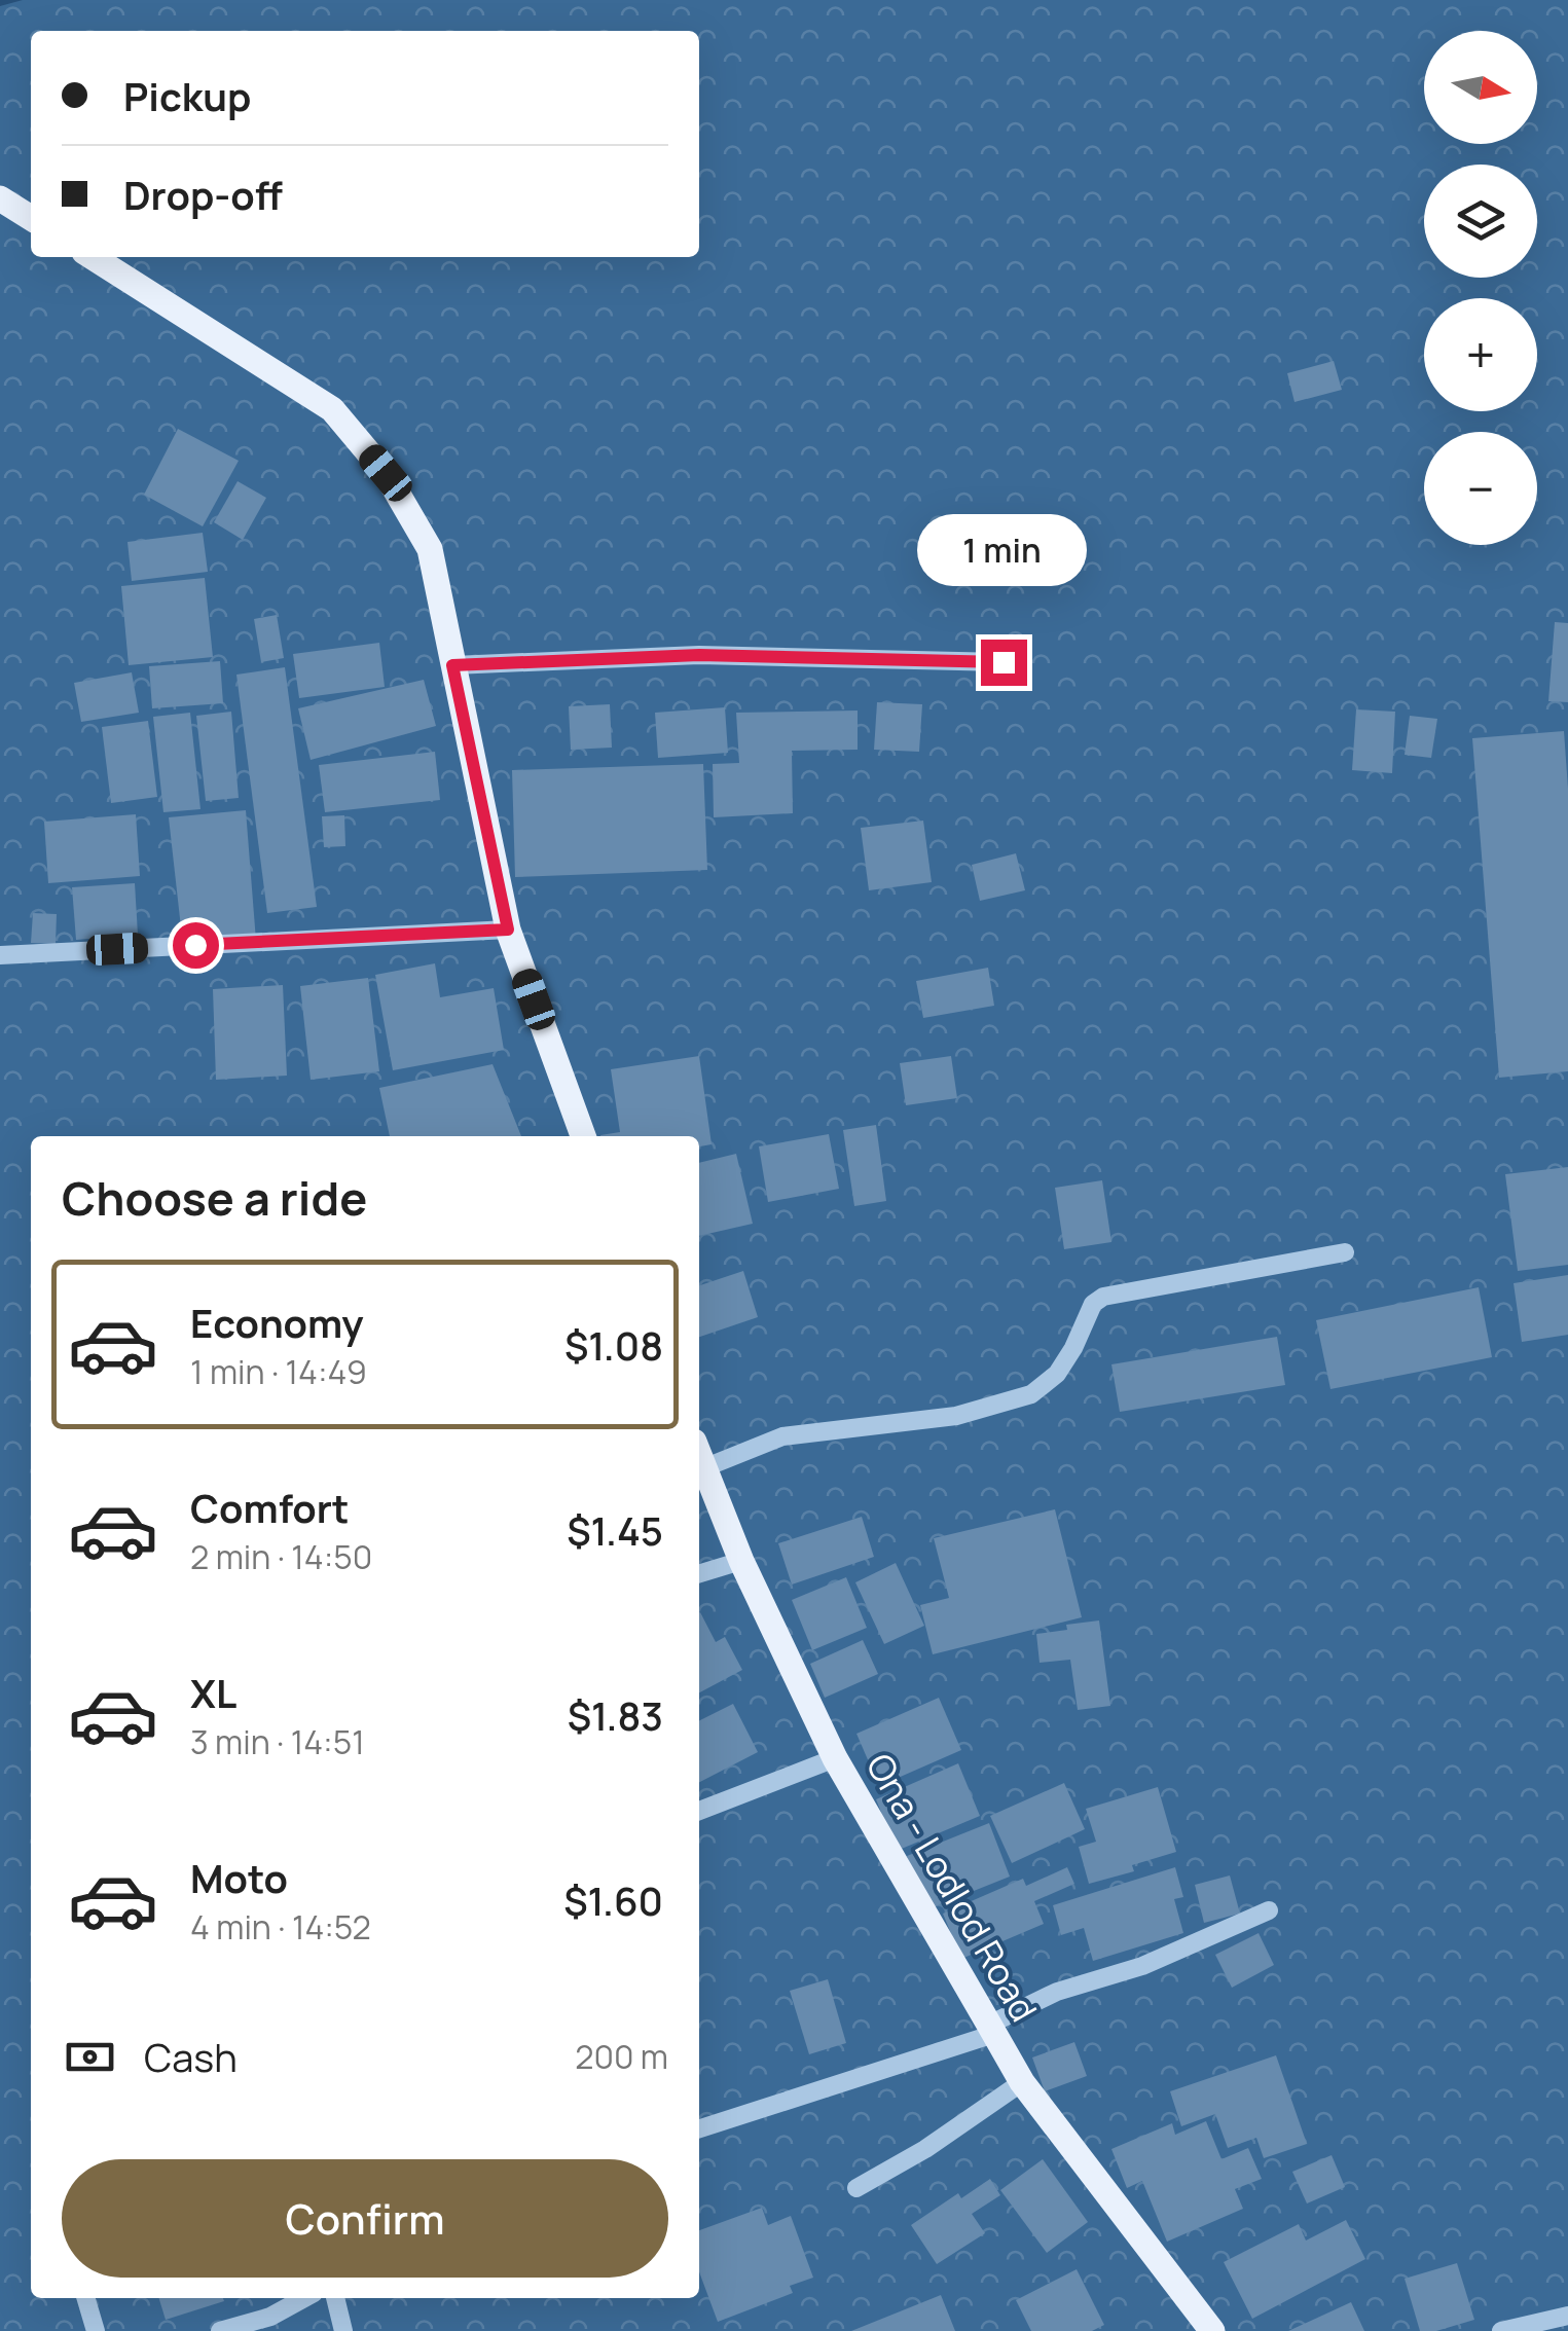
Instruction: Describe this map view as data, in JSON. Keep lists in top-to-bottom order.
{
  "streets": {
    "main road": ["Ona - Lodlod Road"]
  },
  "north": "right",
  "page": {
    "map_buttons": ["+", "−"],
    "banner": ["Pickup", "Drop-off"],
    "bubble": "1 min",
    "heading": "Choose a ride",
    "list": [
      {
        "name": "Economy",
        "note": "1 min · 14:49",
        "value": "$1.08"
      },
      {
        "name": "Comfort",
        "note": "2 min · 14:50",
        "value": "$1.45"
      },
      {
        "name": "XL",
        "note": "3 min · 14:51",
        "value": "$1.83"
      },
      {
        "name": "Moto",
        "note": "4 min · 14:52",
        "value": "$1.60"
      }
    ],
    "pay": ["Cash", "200 m"],
    "buttons": "Confirm"
  }
}
